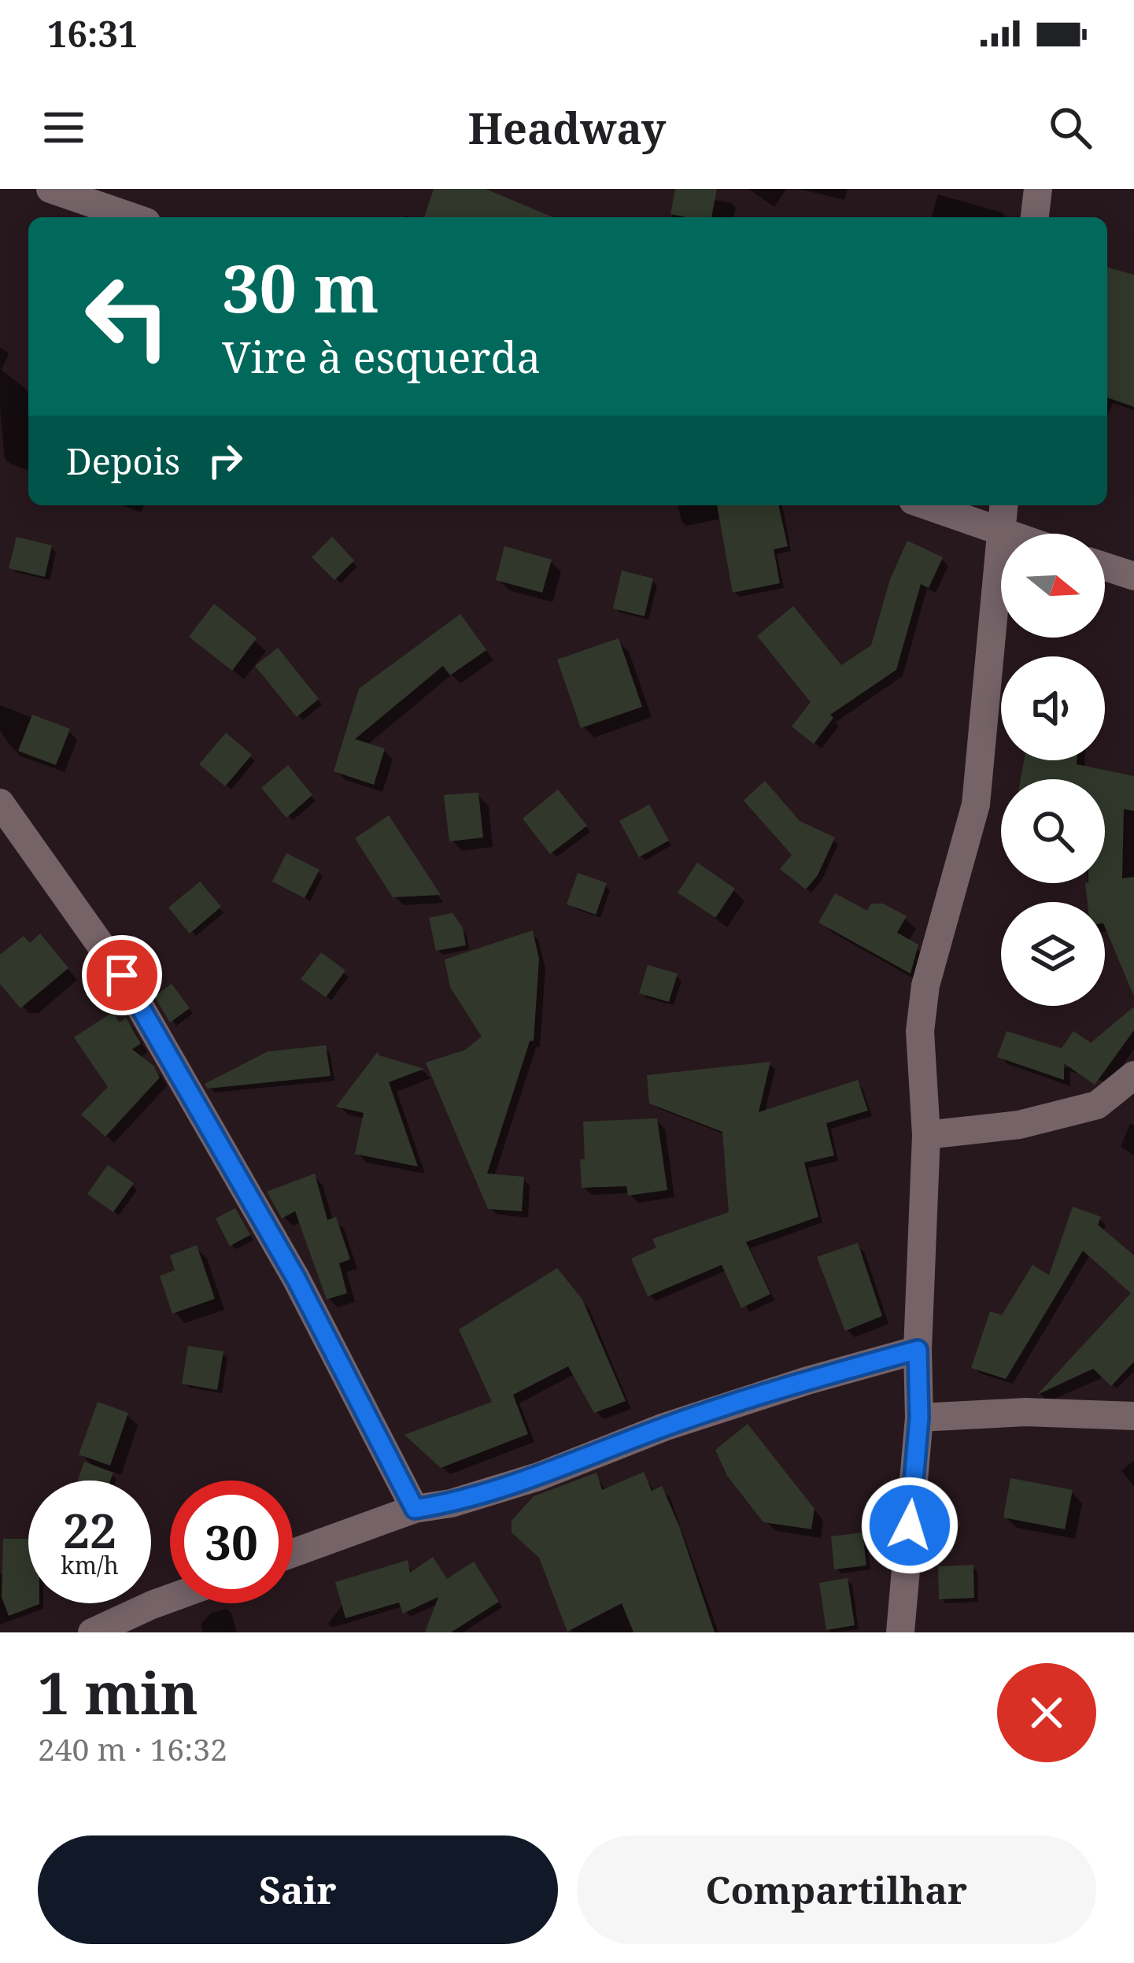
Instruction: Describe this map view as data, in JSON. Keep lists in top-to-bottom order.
{
  "north": "right",
  "page": {
    "status": "16:31",
    "header": "Headway",
    "turn": ["30 m", "Vire à esquerda"],
    "then": "Depois",
    "speed": "22 km/h",
    "limit": "30",
    "heading": ["1 min", "240 m · 16:32"],
    "buttons": ["Sair", "Compartilhar"]
  }
}
